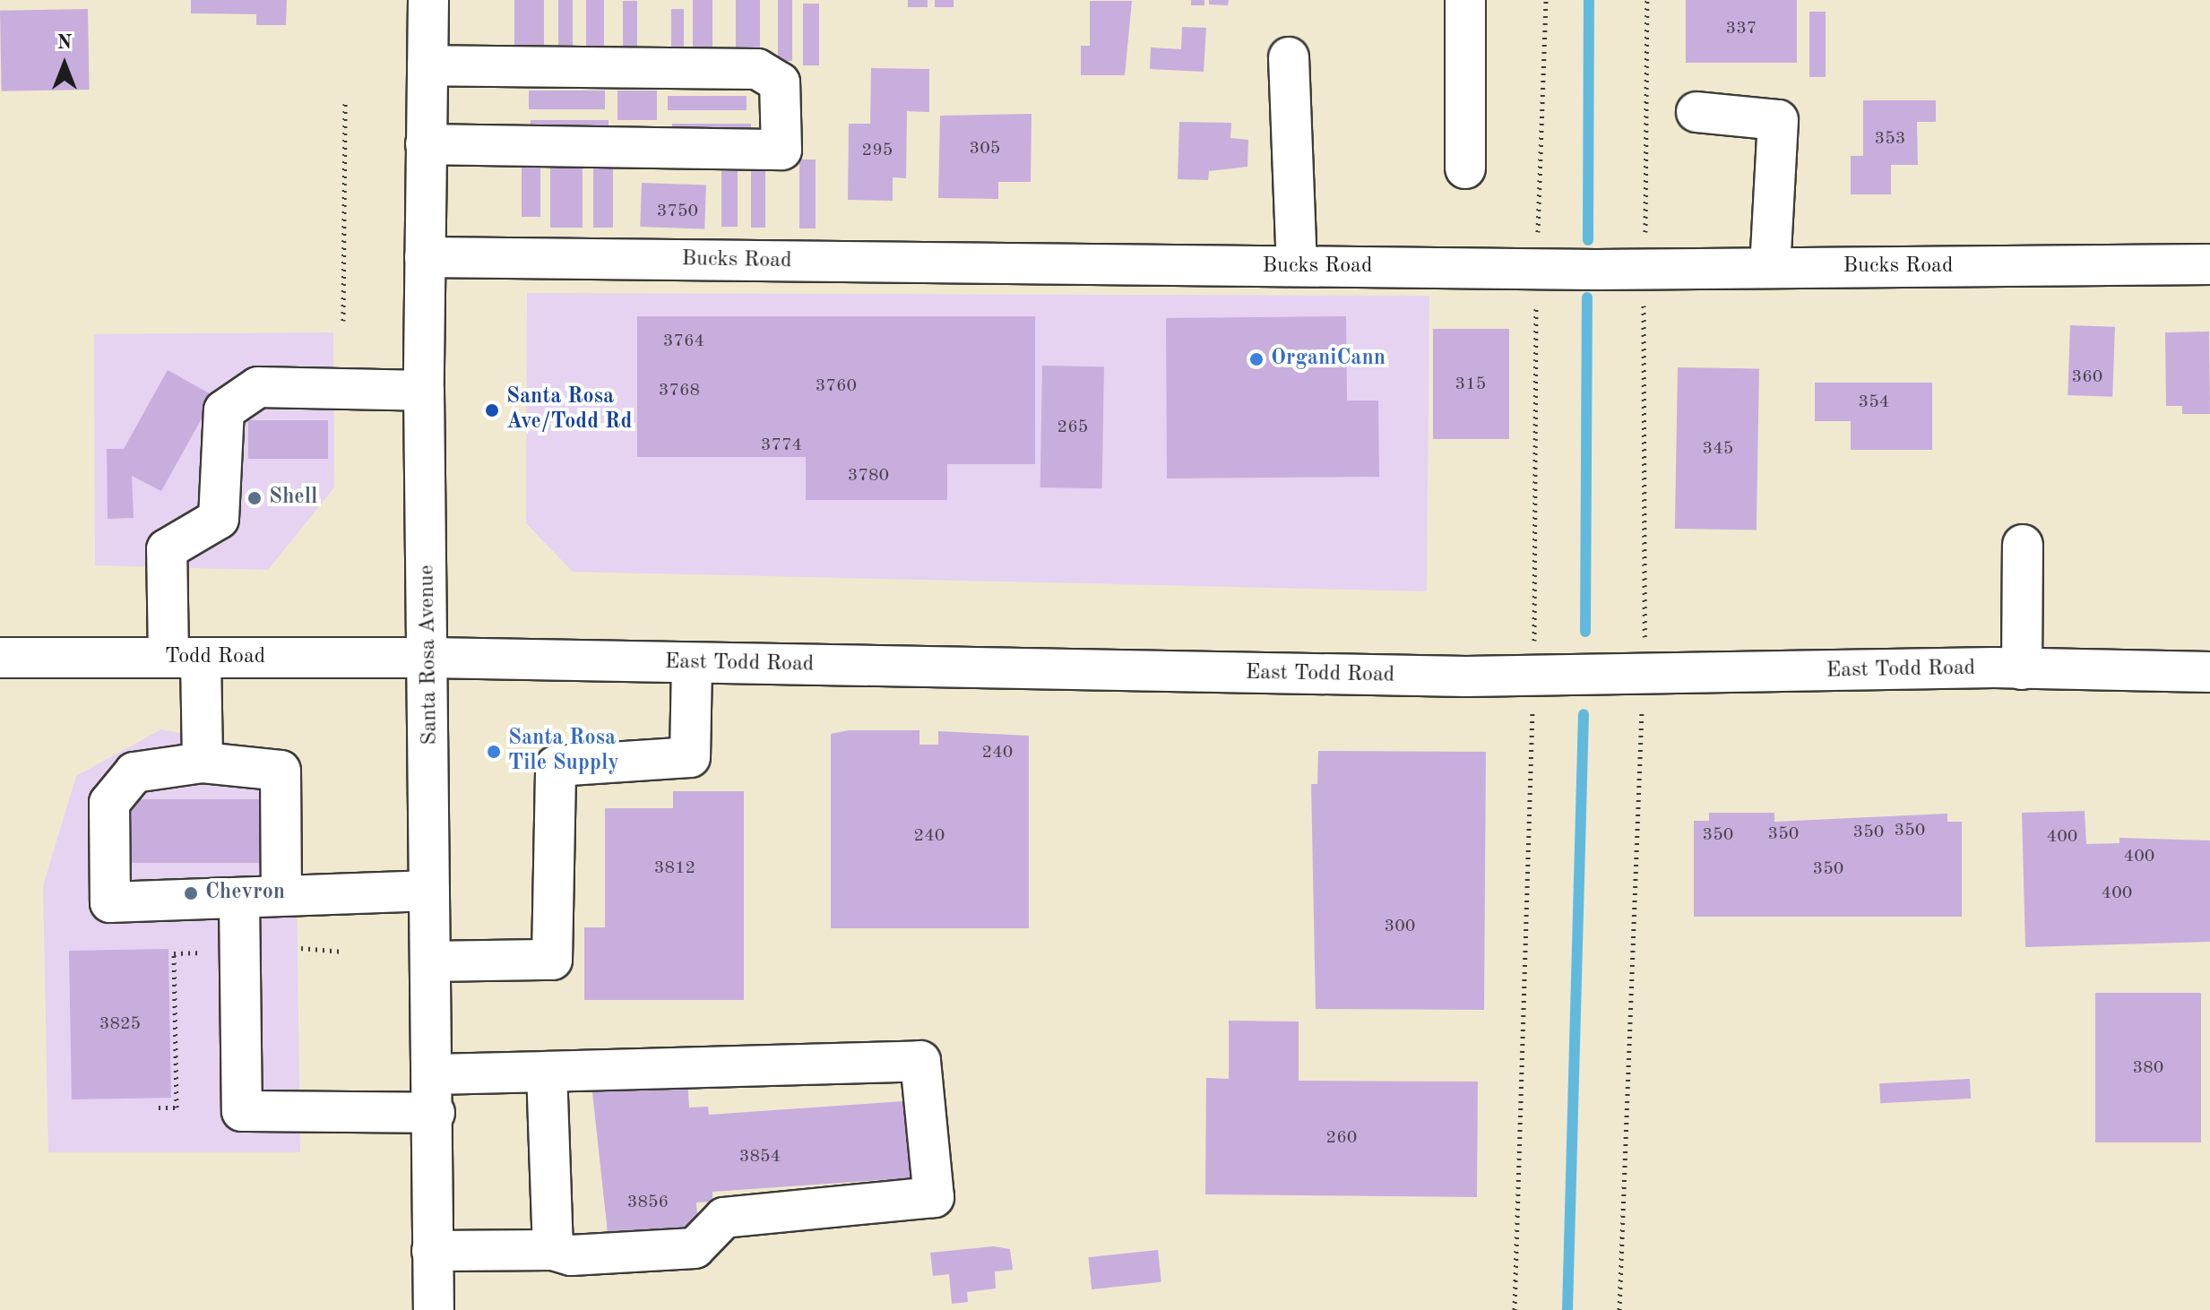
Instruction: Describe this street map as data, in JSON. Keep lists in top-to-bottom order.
{
  "streets": {
    "street": [
      "Bucks Road",
      "Santa Rosa Avenue",
      "Todd Road",
      "East Todd Road"
    ]
  },
  "crossings": [
    ["Bucks Road", "Santa Rosa Avenue"],
    ["Santa Rosa Avenue", "Todd Road"],
    ["Santa Rosa Avenue", "East Todd Road"],
    ["Todd Road", "East Todd Road"]
  ],
  "places": [
    "OrganiCann",
    "Santa Rosa Ave/Todd Rd",
    "Shell",
    "Santa Rosa Tile Supply",
    "Chevron"
  ],
  "house_numbers": [
    "337",
    "353",
    "305",
    "295",
    "3750",
    "3764",
    "360",
    "315",
    "3760",
    "3768",
    "354",
    "265",
    "3774",
    "345",
    "3780",
    "240",
    "350",
    "350",
    "350",
    "350",
    "240",
    "400",
    "400",
    "3812",
    "350",
    "400",
    "300",
    "3825",
    "380",
    "260",
    "3854",
    "3856"
  ],
  "north": "top"
}
